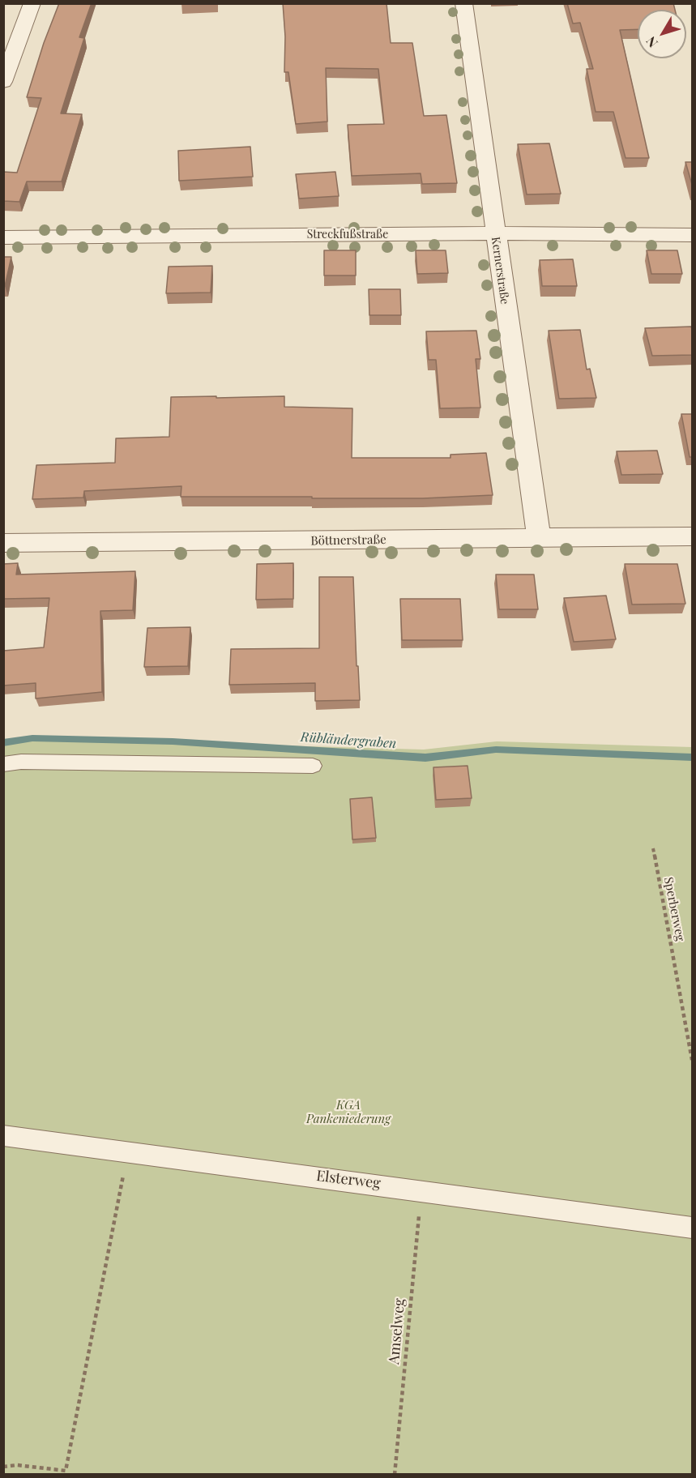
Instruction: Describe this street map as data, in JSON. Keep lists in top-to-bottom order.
{
  "streets": {
    "street": ["Streckfußstraße", "Kernerstraße", "Böttnerstraße"],
    "lane": ["Elsterweg"],
    "path": ["Sperberweg", "Amselweg"]
  },
  "crossings": [
    ["Streckfußstraße", "Kernerstraße"],
    ["Kernerstraße", "Böttnerstraße"],
    ["Elsterweg", "Amselweg"]
  ],
  "water": ["Rübländergraben"],
  "parks": ["KGA Pankeniederung"],
  "north": "bottom left"
}
